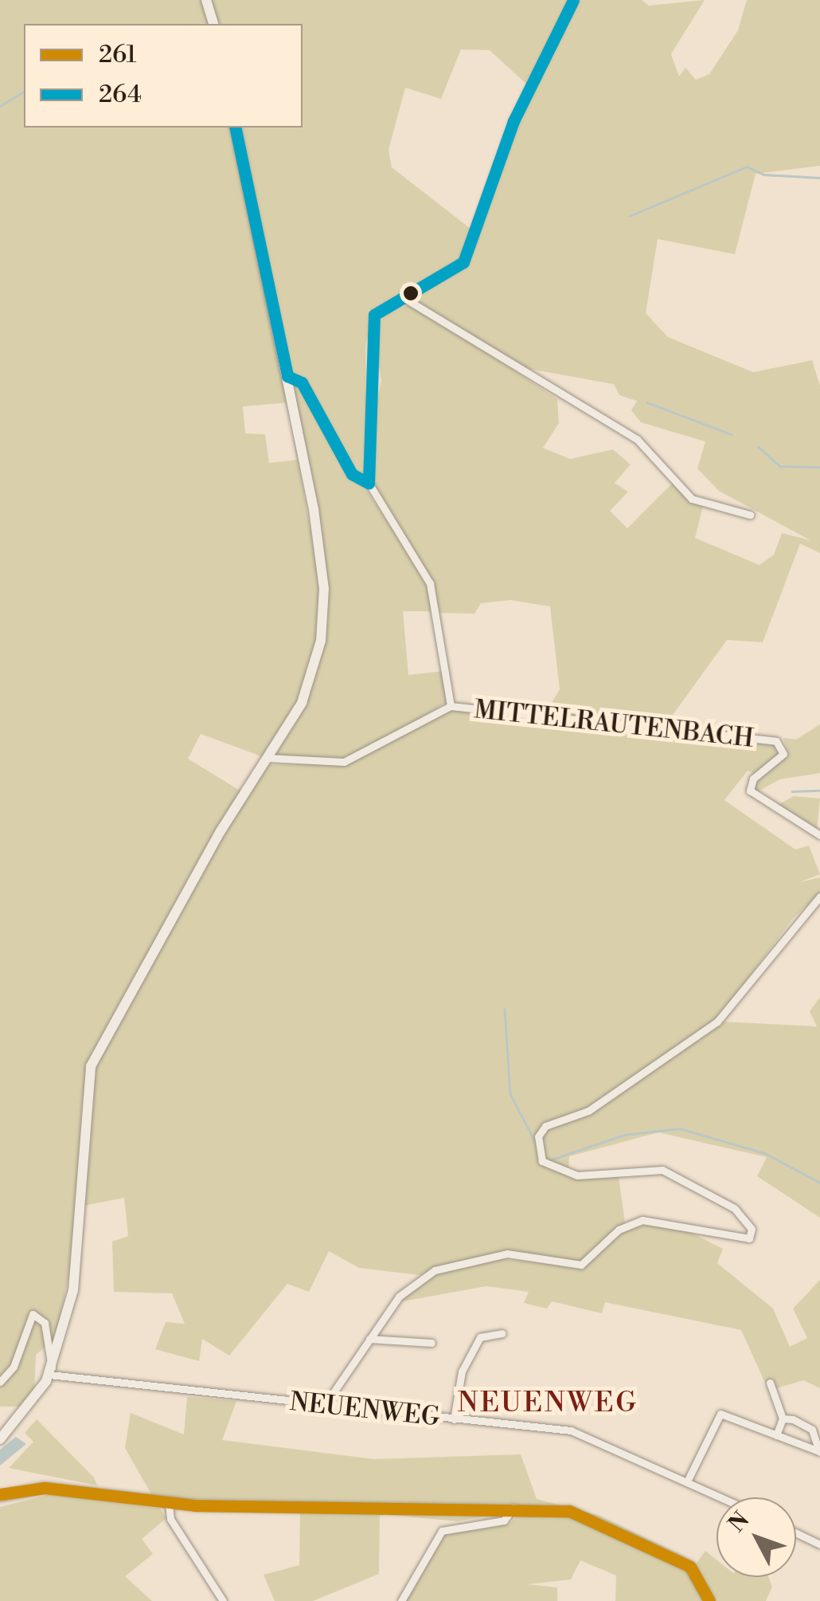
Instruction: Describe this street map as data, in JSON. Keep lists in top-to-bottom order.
{
  "streets": {
    "street": ["MITTELRAUTENBACH", "NEUENWEG"]
  },
  "districts": ["NEUENWEG"],
  "lines": ["transit line 264", "transit line 261"],
  "legend": ["261", "264"],
  "north": "top left"
}
